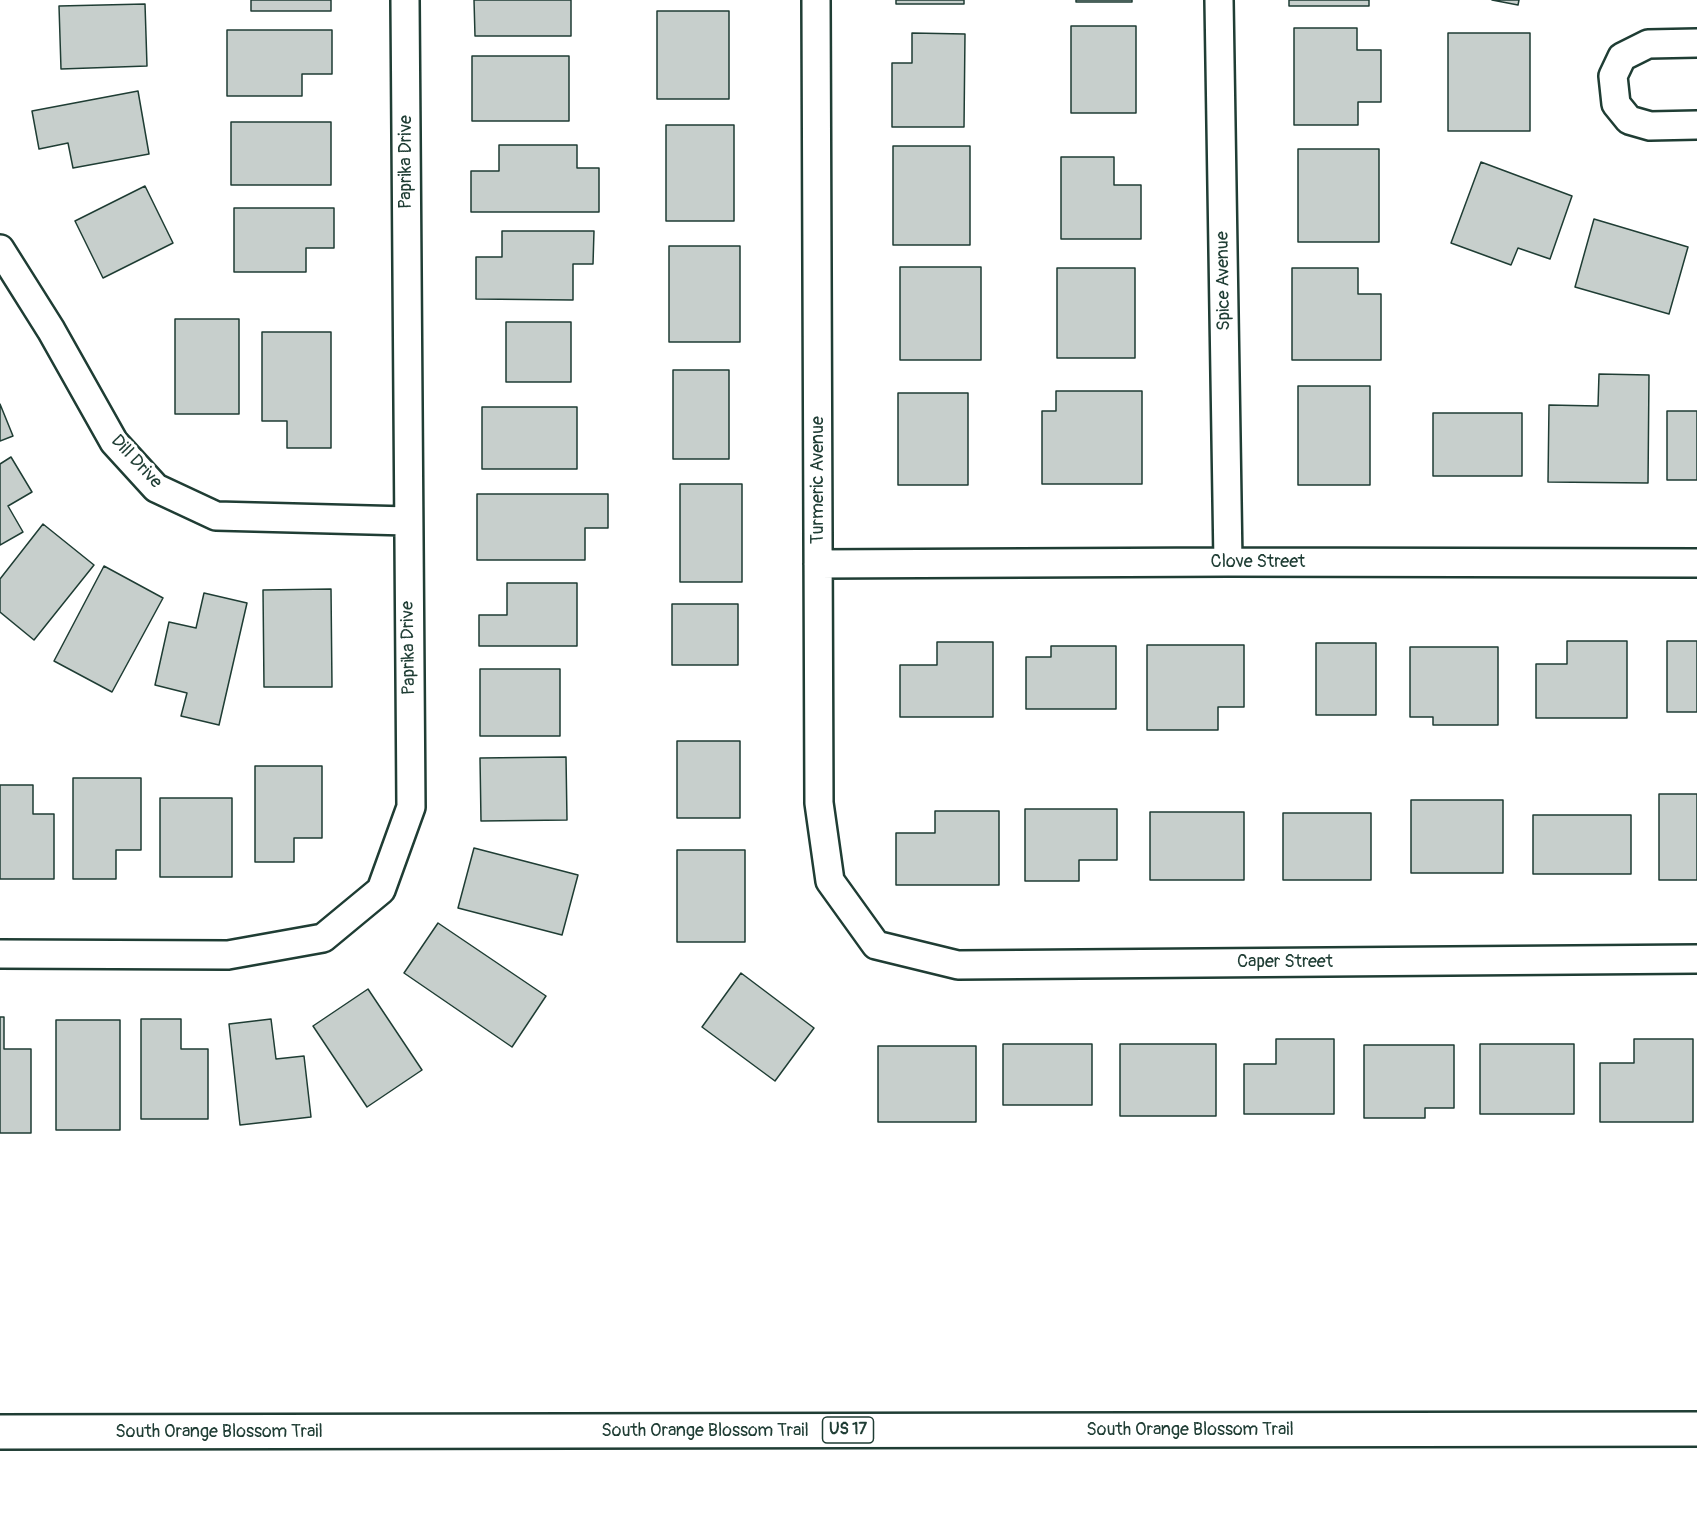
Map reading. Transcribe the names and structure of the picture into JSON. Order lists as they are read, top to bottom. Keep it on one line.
{"streets":{"main road":["US 17","South Orange Blossom Trail"],"street":["Paprika Drive","Spice Avenue","Dill Drive","Turmeric Avenue","Clove Street","Caper Street"]},"crossings":[["Paprika Drive","Dill Drive"],["Spice Avenue","Clove Street"],["Turmeric Avenue","Clove Street"],["Turmeric Avenue","Caper Street"]]}
